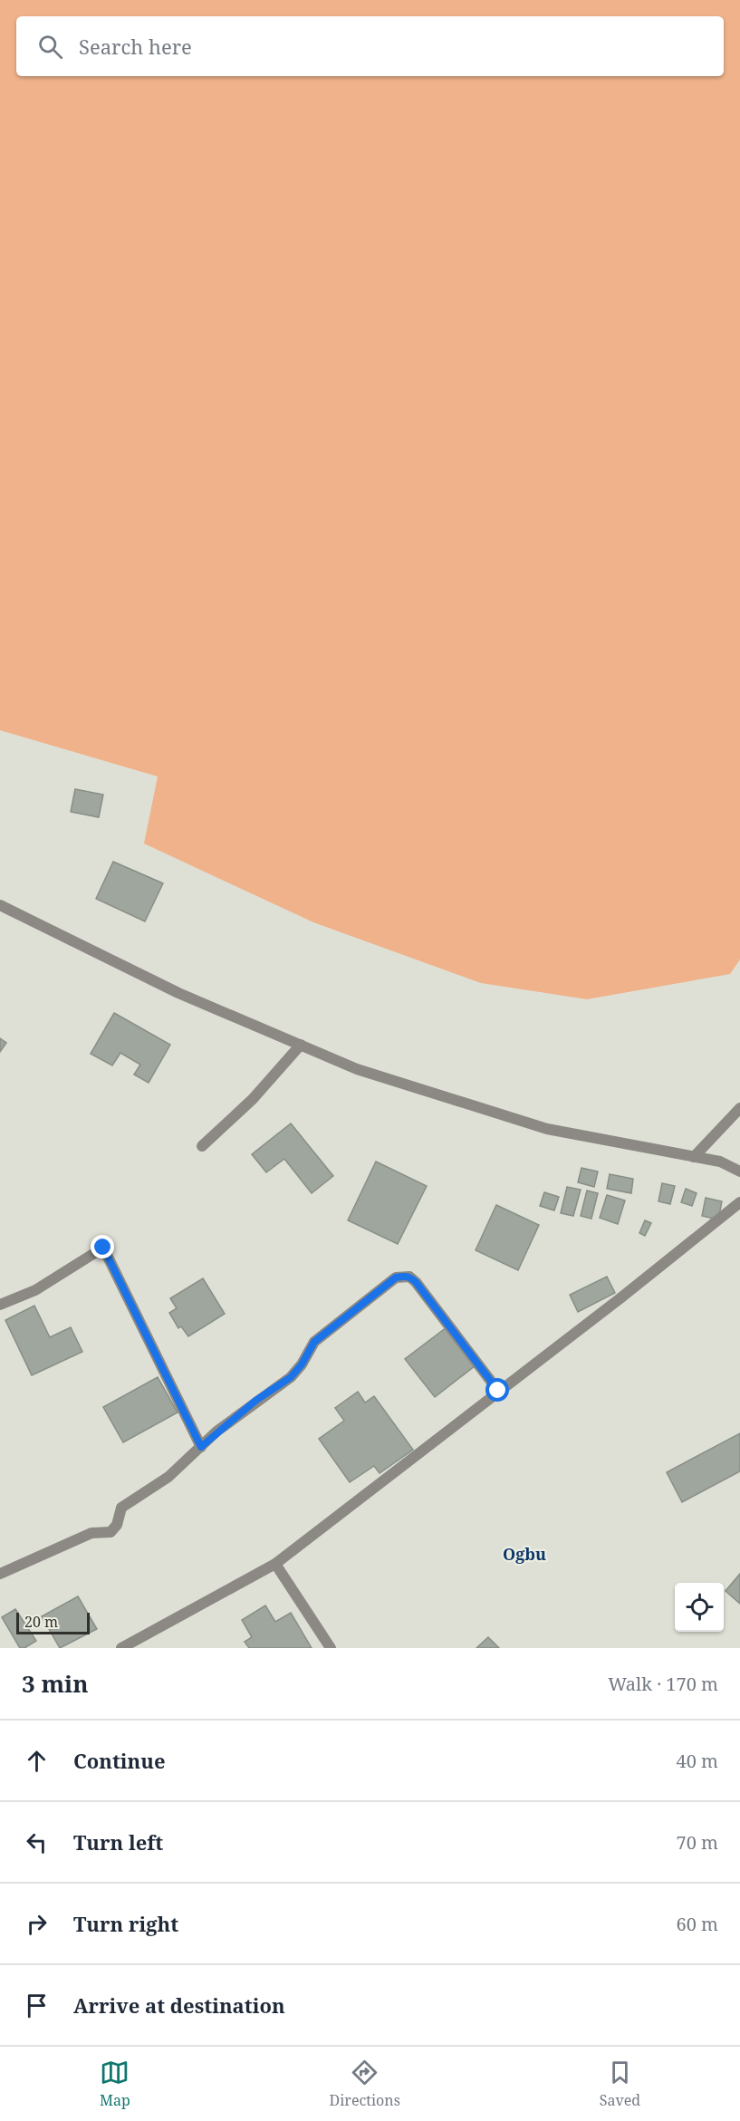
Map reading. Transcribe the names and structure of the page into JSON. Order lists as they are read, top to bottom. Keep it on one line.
{"districts":["Ogbu"],"scale_bar":"20 m","page":{"search":"Search here","scale":"20 m","heading":["3 min","Walk · 170 m"],"list":[["Continue","40 m"],["Turn left","70 m"],["Turn right","60 m"],"Arrive at destination"],"nav":["Map","Directions","Saved"]}}
